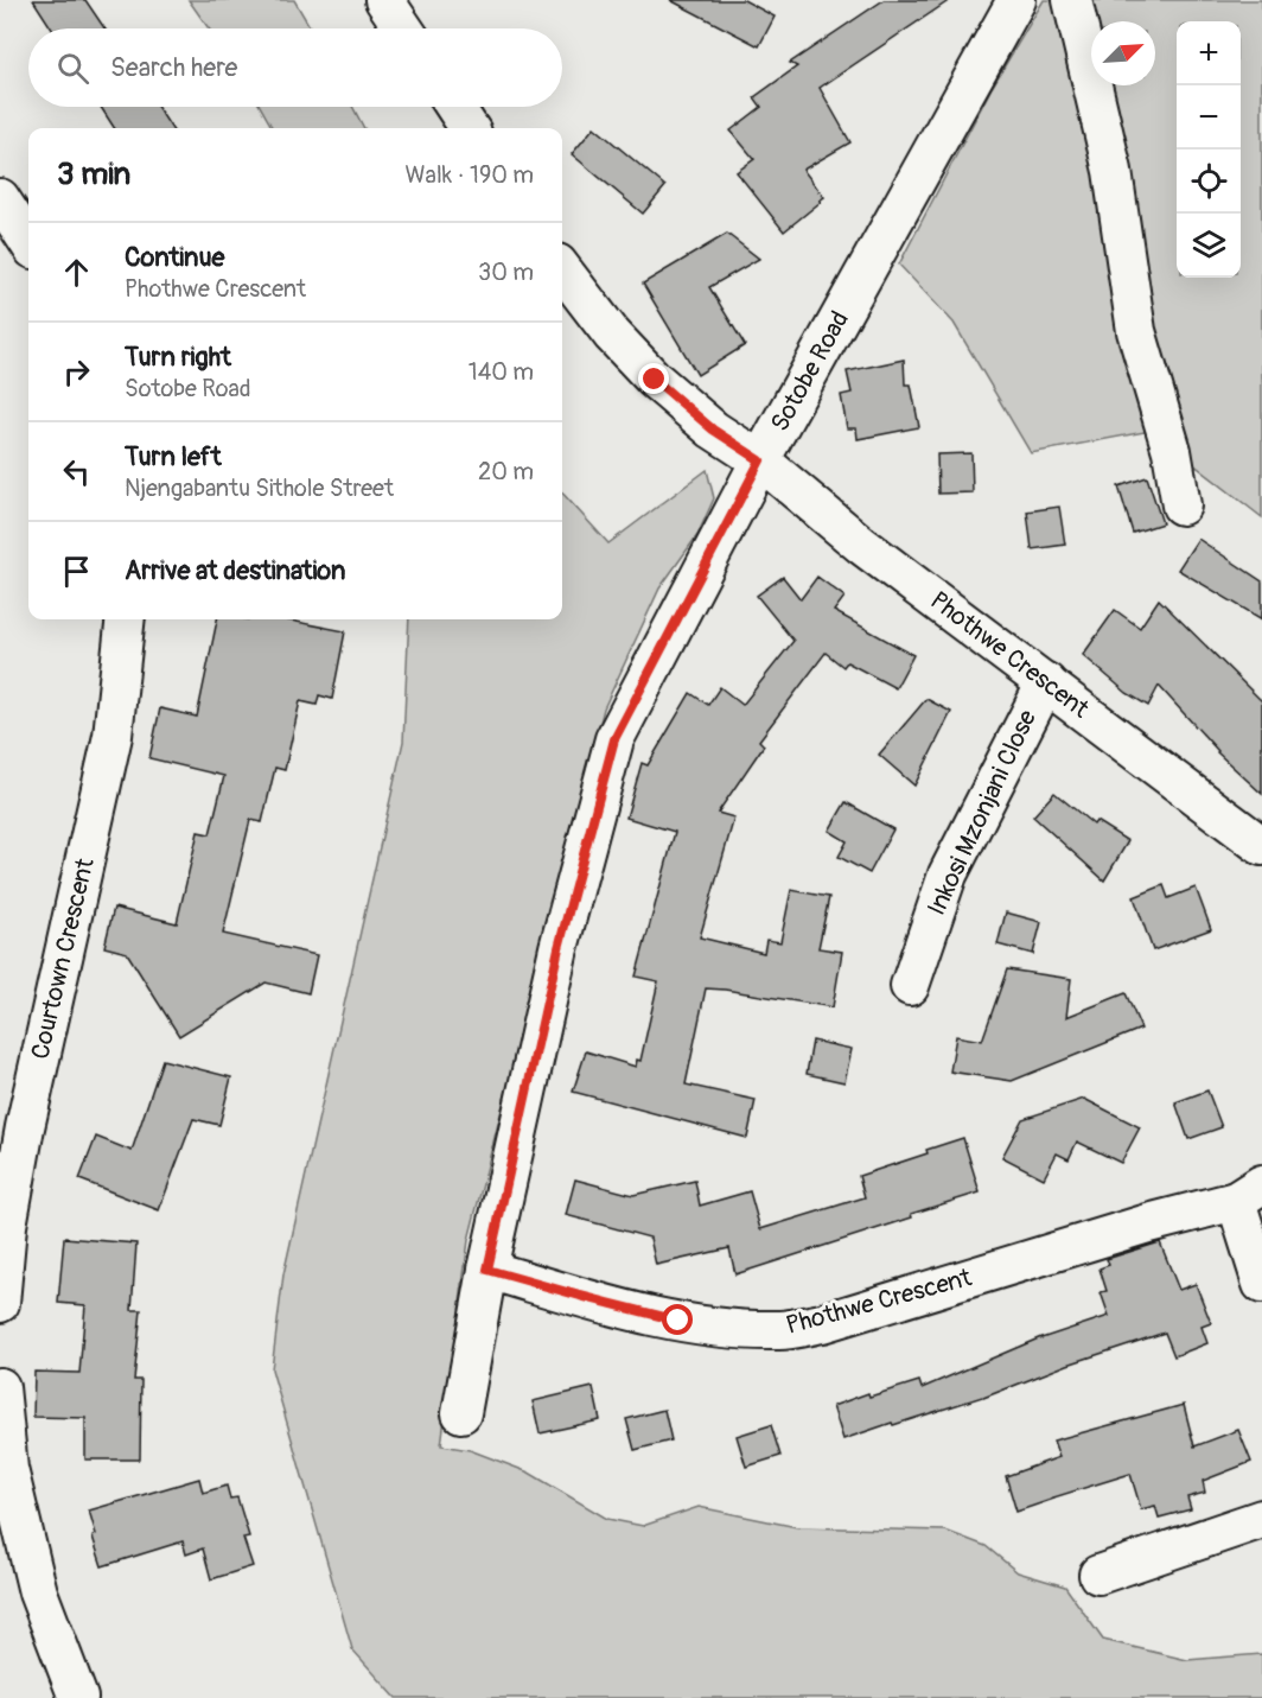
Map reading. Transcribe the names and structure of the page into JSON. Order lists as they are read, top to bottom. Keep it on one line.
{"streets":{"street":["Sotobe Road","Phothwe Crescent","Inkosi Mzonjani Close","Courtown Crescent"]},"crossings":[["Sotobe Road","Phothwe Crescent"],["Phothwe Crescent","Inkosi Mzonjani Close"]],"north":"top right","page":{"map_buttons":["+","−"],"search":"Search here","heading":["3 min","Walk · 190 m"],"list":[["Continue","Phothwe Crescent","30 m"],["Turn right","Sotobe Road","140 m"],["Turn left","Njengabantu Sithole Street","20 m"],"Arrive at destination"]}}
